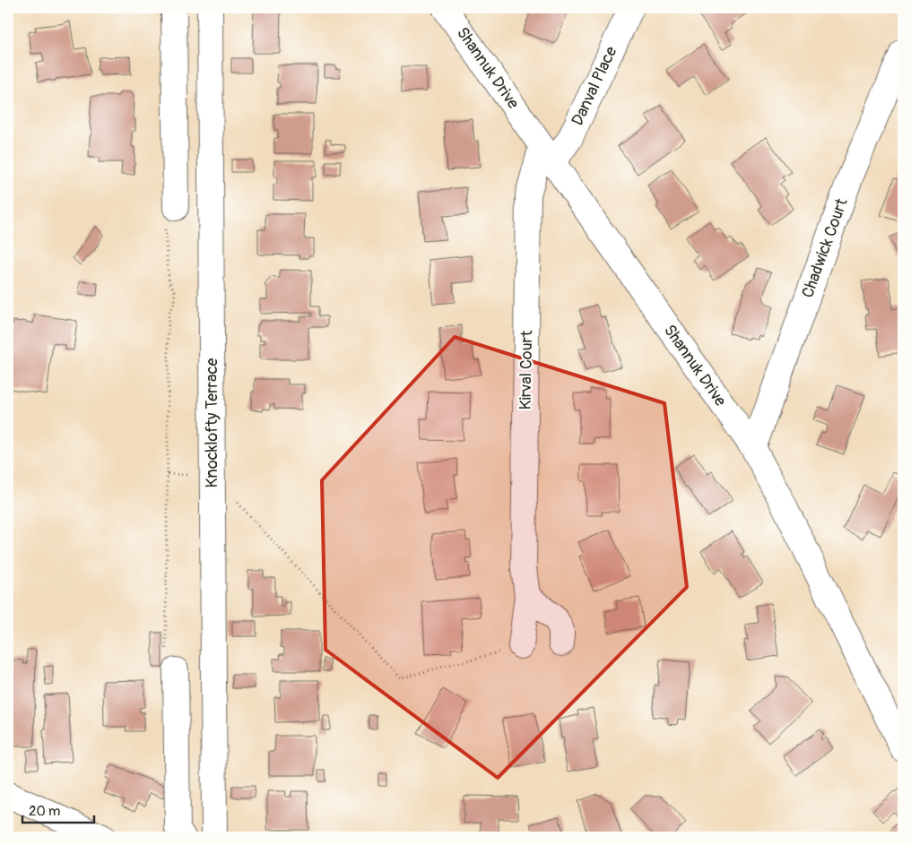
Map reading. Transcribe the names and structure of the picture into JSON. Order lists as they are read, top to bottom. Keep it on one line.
{"streets":{"street":["Shannuk Drive","Danval Place","Chadwick Court","Kirval Court","Knocklofty Terrace"]},"crossings":[["Shannuk Drive","Danval Place"],["Shannuk Drive","Chadwick Court"],["Shannuk Drive","Kirval Court"],["Danval Place","Kirval Court"]],"scale_bar":"20 m"}
